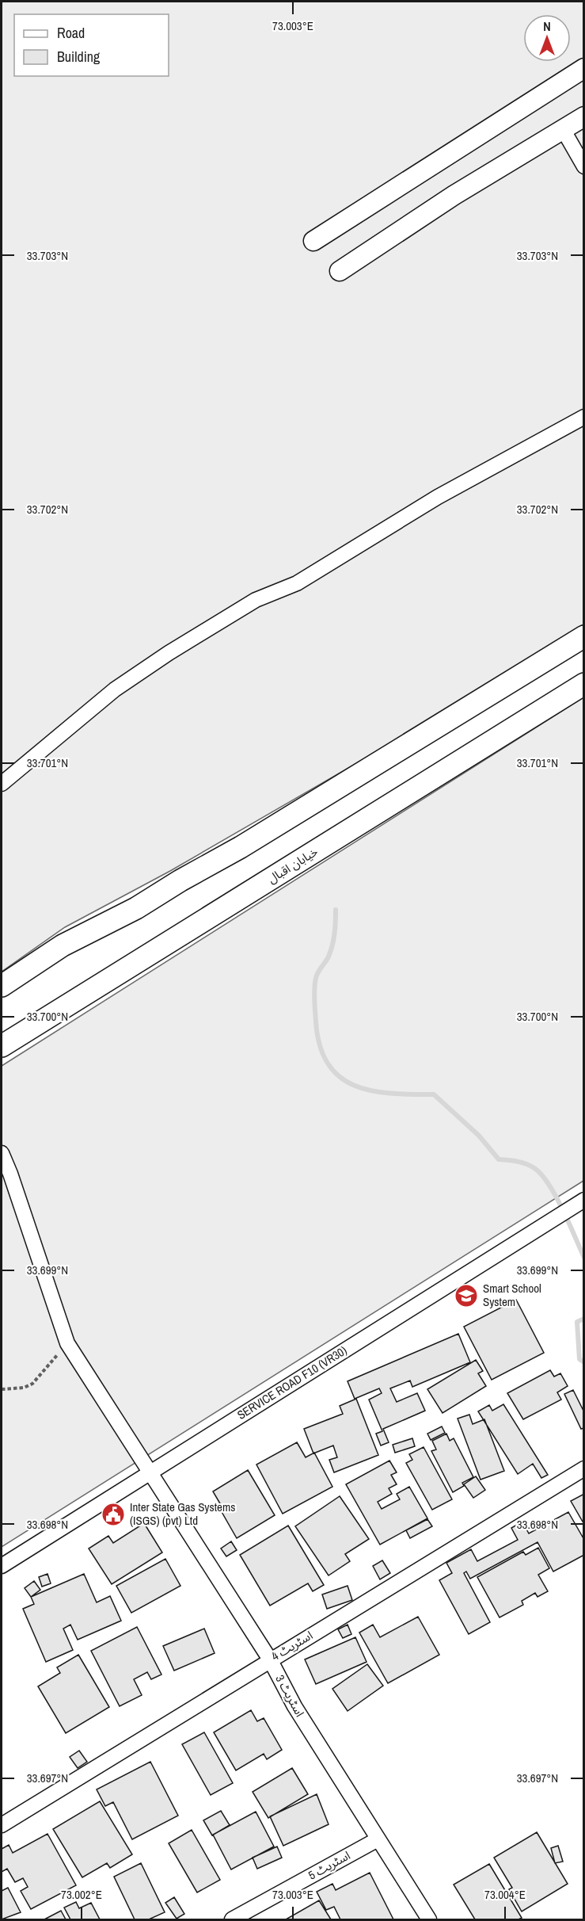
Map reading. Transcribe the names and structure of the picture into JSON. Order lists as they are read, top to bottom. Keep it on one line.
{"streets":{"main road":["خیابان اقبال"],"street":["SERVICE ROAD F10 (VR30)","اسٹریٹ 4","اسٹریٹ 3","اسٹریٹ 5"]},"crossings":[["SERVICE ROAD F10 (VR30)","اسٹریٹ 3"],["اسٹریٹ 4","اسٹریٹ 3"],["اسٹریٹ 3","اسٹریٹ 5"]],"places":{"school or university":["Smart School System"],"public building":["Inter State Gas Systems (ISGS) (pvt) Ltd"]},"legend":["Road","Building"],"north":"top","coordinates":["73.003°E","33.703°N","33.702°N","33.701°N","33.700°N","33.699°N","33.698°N","33.697°N","73.002°E","73.004°E"]}
